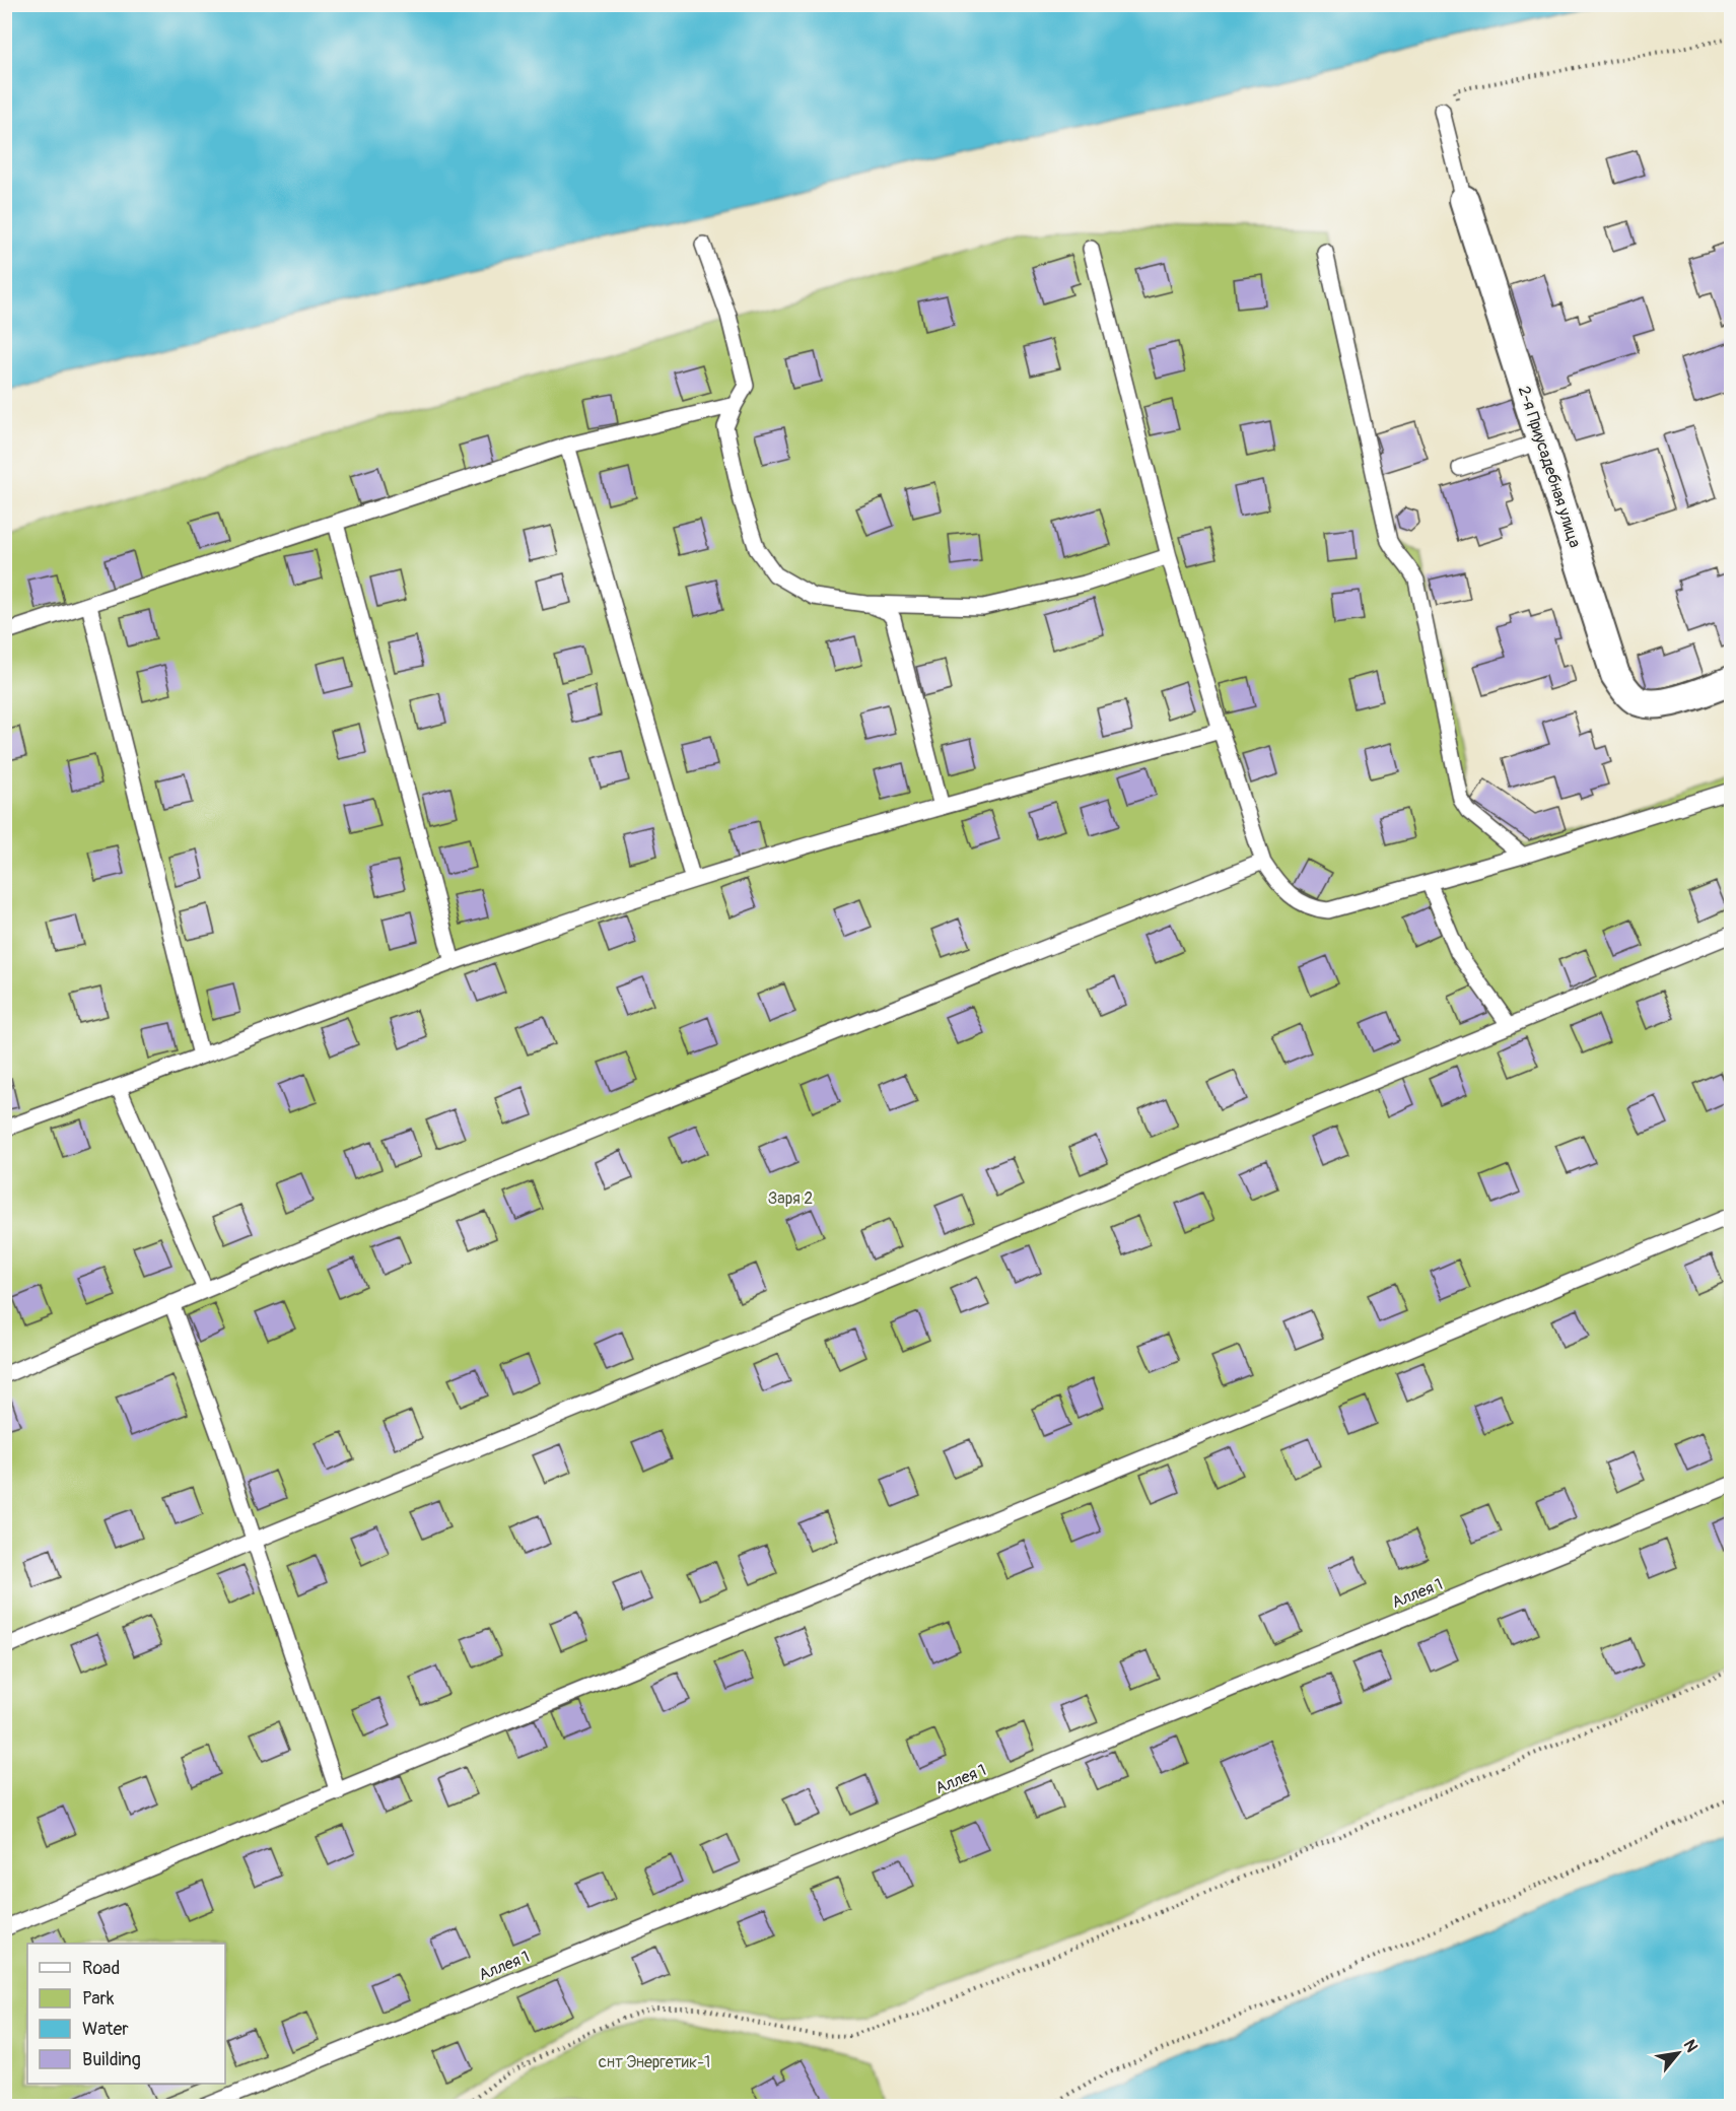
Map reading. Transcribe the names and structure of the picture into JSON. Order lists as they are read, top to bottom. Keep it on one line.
{"streets":{"street":["2-я Приусадебная улица"],"lane":["Аллея 1"]},"parks":["Заря 2","снт Энергетик-1"],"legend":["Road","Park","Water","Building"],"north":"top right"}
